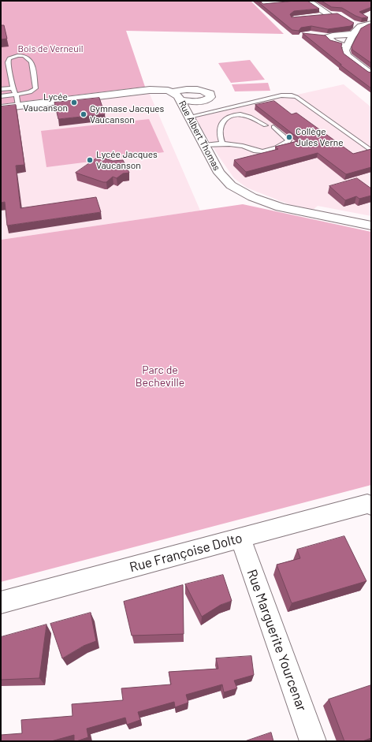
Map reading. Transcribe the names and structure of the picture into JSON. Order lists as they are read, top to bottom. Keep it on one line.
{"streets":{"street":["Rue Albert Thomas","Rue Françoise Dolto","Rue Marguerite Yourcenar"]},"crossings":[["Rue Françoise Dolto","Rue Marguerite Yourcenar"]],"parks":["Bois de Verneuil","Parc de Becheville"],"places":["Lycée Vaucanson","Gymnase Jacques Vaucanson","Collège Jules Verne","Lycée Jacques Vaucanson"]}
